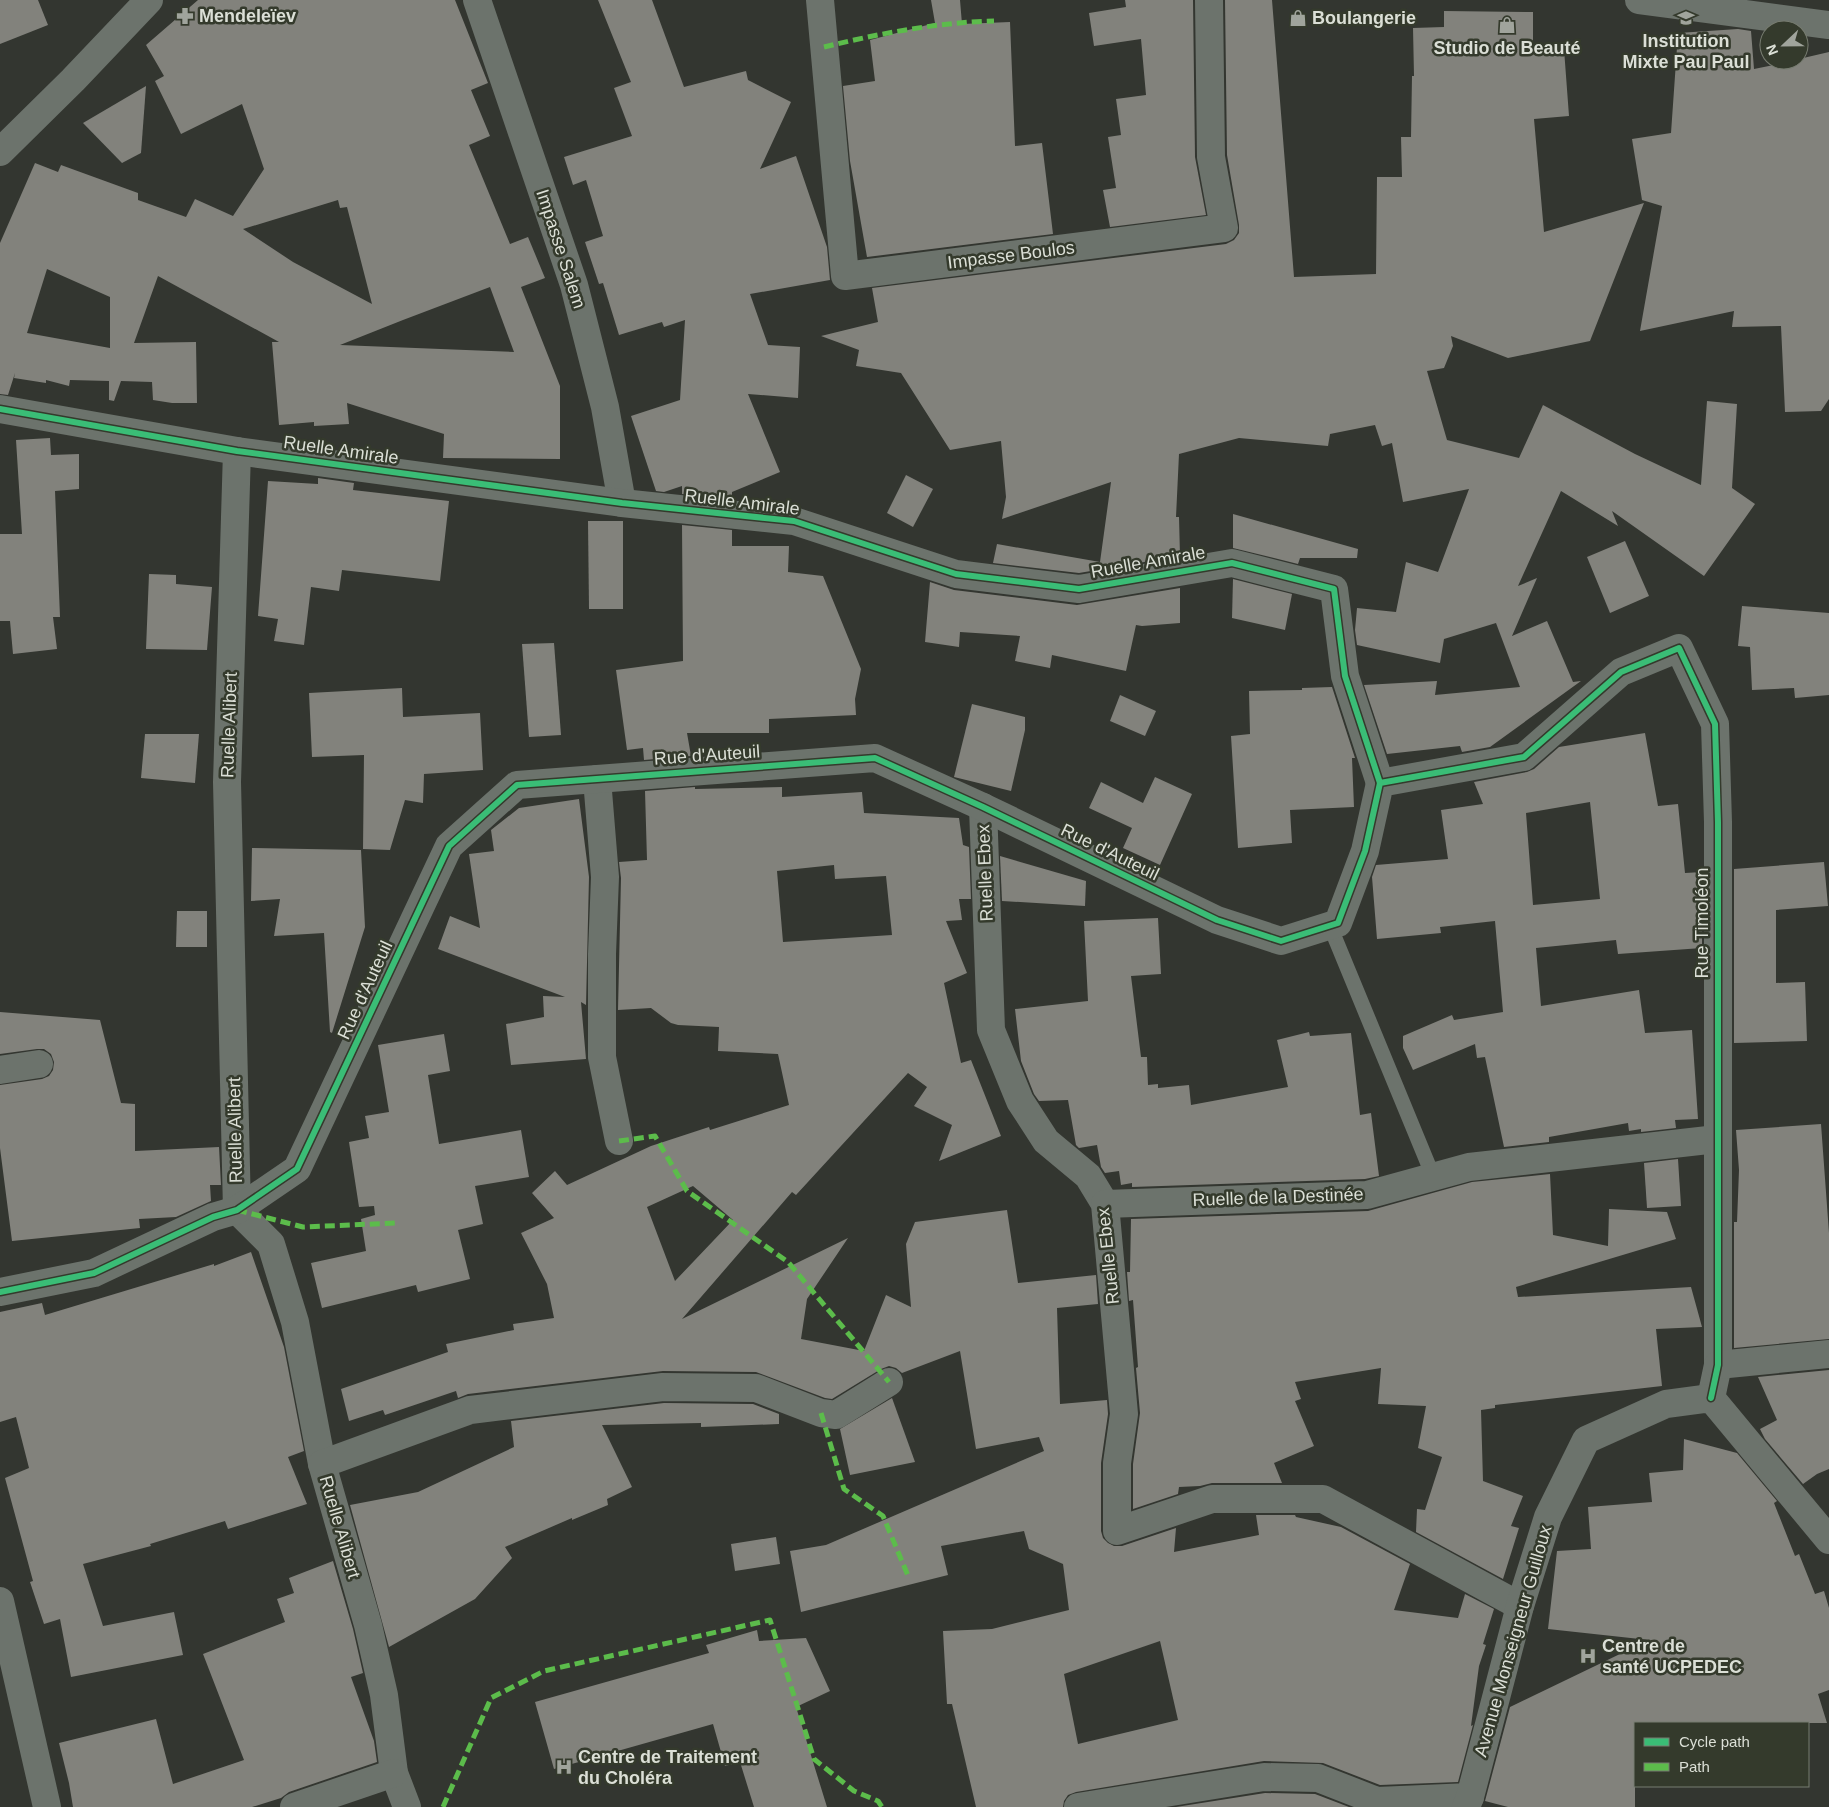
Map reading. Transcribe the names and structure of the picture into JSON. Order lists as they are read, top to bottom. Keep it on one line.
{"streets":{"street":["Impasse Salem","Impasse Boulos","Ruelle Amirale","Ruelle Alibert","Rue d'Auteuil","Ruelle Ebex","Rue Timoléon","Ruelle de la Destinée","Avenue Monseigneur Guilloux"]},"crossings":[["Impasse Salem","Ruelle Amirale"],["Ruelle Amirale","Ruelle Alibert"],["Ruelle Amirale","Rue Timoléon"],["Ruelle Alibert","Rue d'Auteuil"],["Rue d'Auteuil","Ruelle Ebex"],["Ruelle Ebex","Ruelle de la Destinée"],["Ruelle Ebex","Avenue Monseigneur Guilloux"],["Rue Timoléon","Ruelle de la Destinée"],["Rue Timoléon","Avenue Monseigneur Guilloux"]],"places":{"pharmacy":["Mendeleïev"],"shop":["Boulangerie","Studio de Beauté"],"school or university":["Institution Mixte Pau Paul"],"hospital":["Centre de santé UCPEDEC","Centre de Traitement du Choléra"]},"legend":["Cycle path","Path"],"north":"left"}
